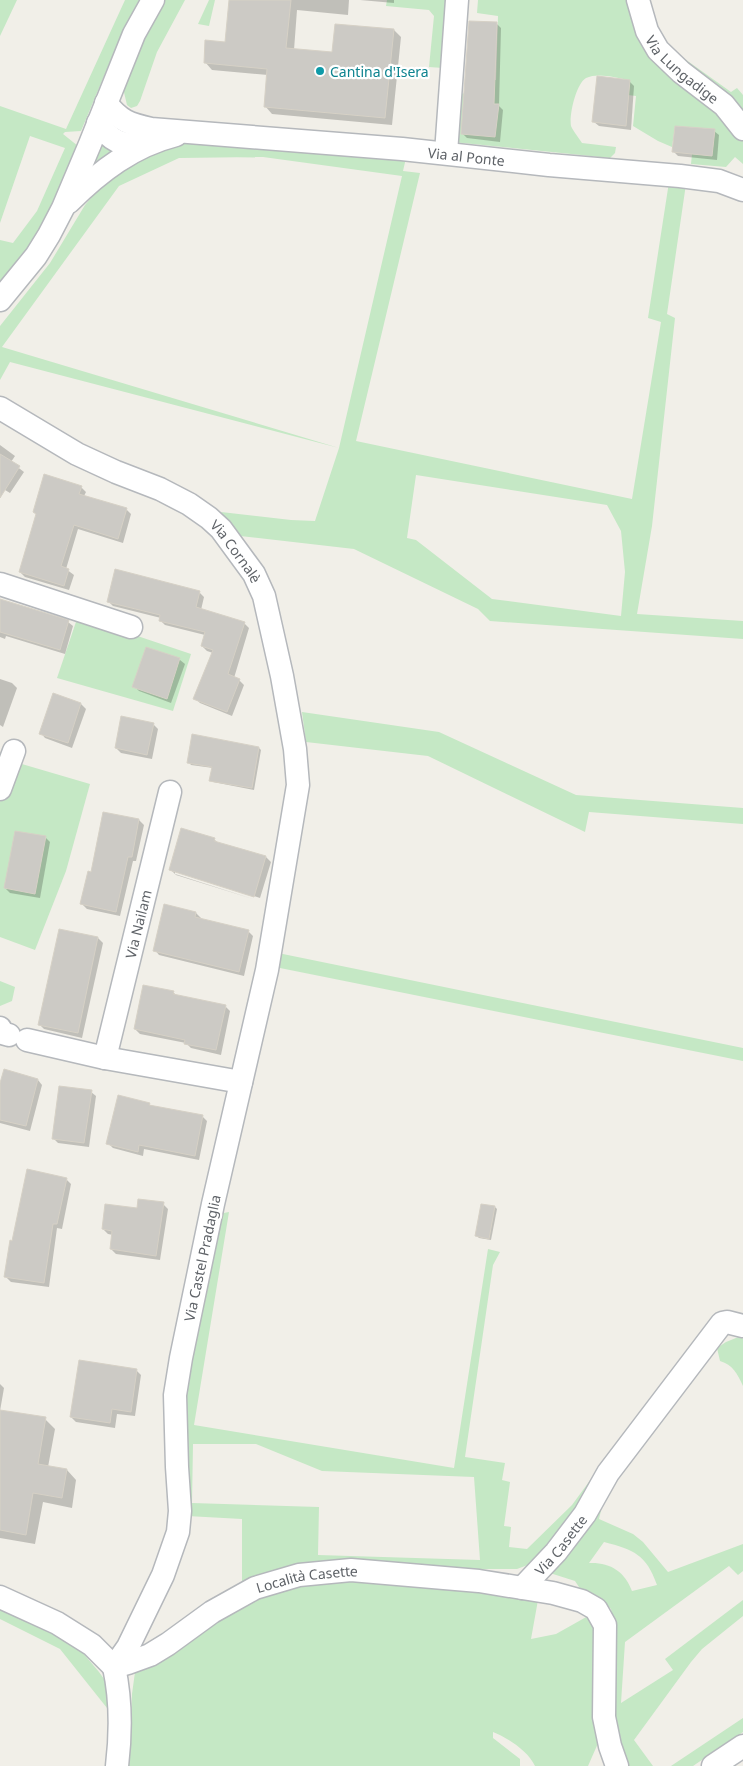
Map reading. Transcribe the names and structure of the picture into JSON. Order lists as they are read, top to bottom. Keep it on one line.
{"streets":{"street":["Via Lungadige","Via al Ponte","Via Cornalè","Via Nailam","Via Castel Pradaglia","Via Casette","Località Casette"]},"crossings":[["Via Cornalè","Via Castel Pradaglia"],["Via Castel Pradaglia","Località Casette"],["Via Casette","Località Casette"]],"places":["Cantina d'Isera"]}
